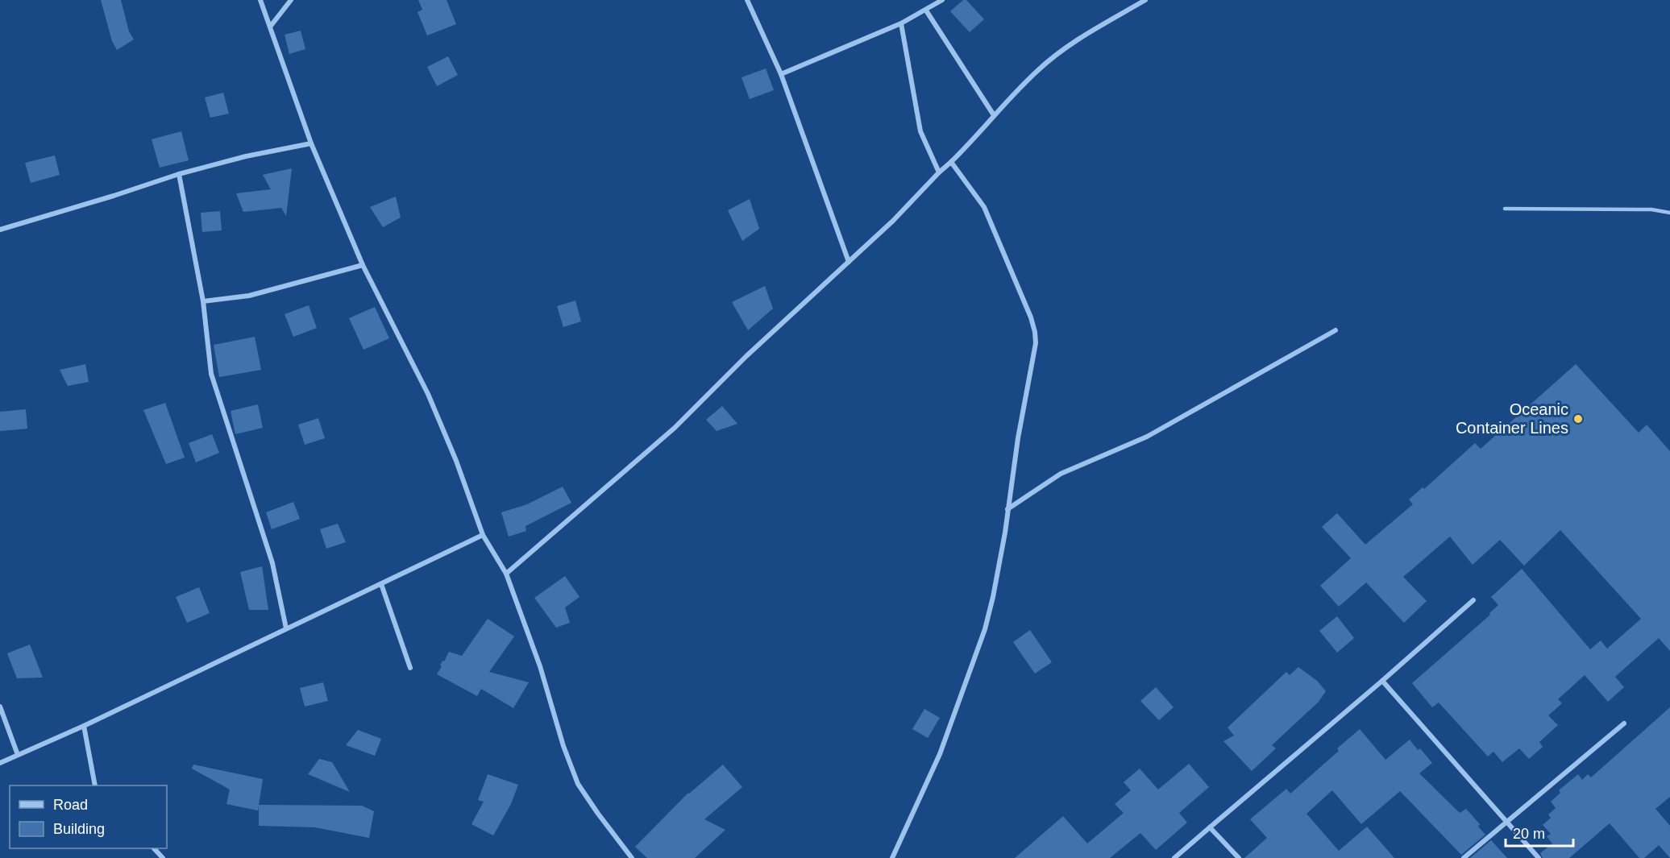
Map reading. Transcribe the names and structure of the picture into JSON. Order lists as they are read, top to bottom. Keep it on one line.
{"places":["Oceanic Container Lines"],"legend":["Road","Building"],"scale_bar":"20 m"}
